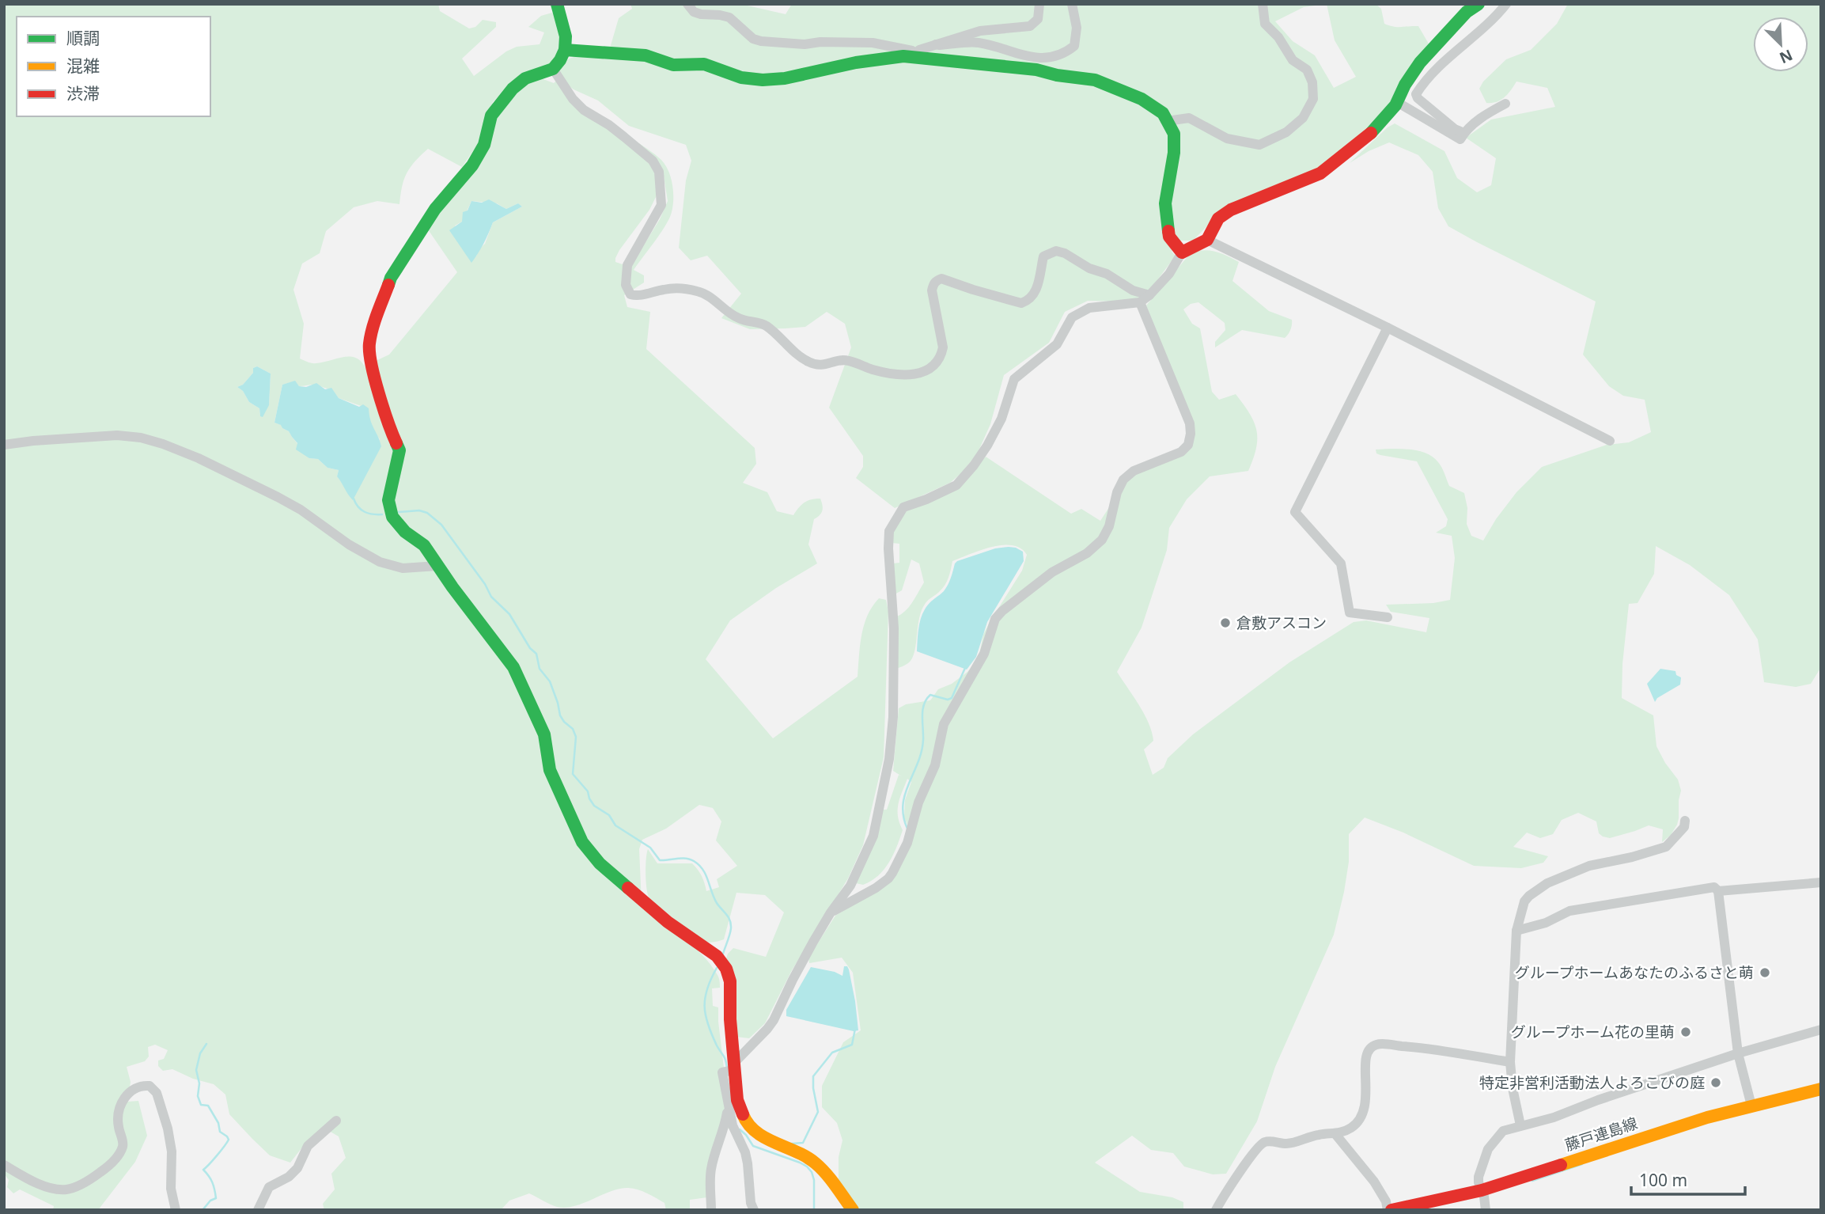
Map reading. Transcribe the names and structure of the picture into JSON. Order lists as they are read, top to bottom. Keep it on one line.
{"streets":{"street":["藤戸連島線"]},"places":["倉敷アスコン","グループホームあなたのふるさと萌","グループホーム花の里萌","特定非営利活動法人よろこびの庭"],"legend":["順調","混雑","渋滞"],"scale_bar":"100 m","north":"bottom right"}
